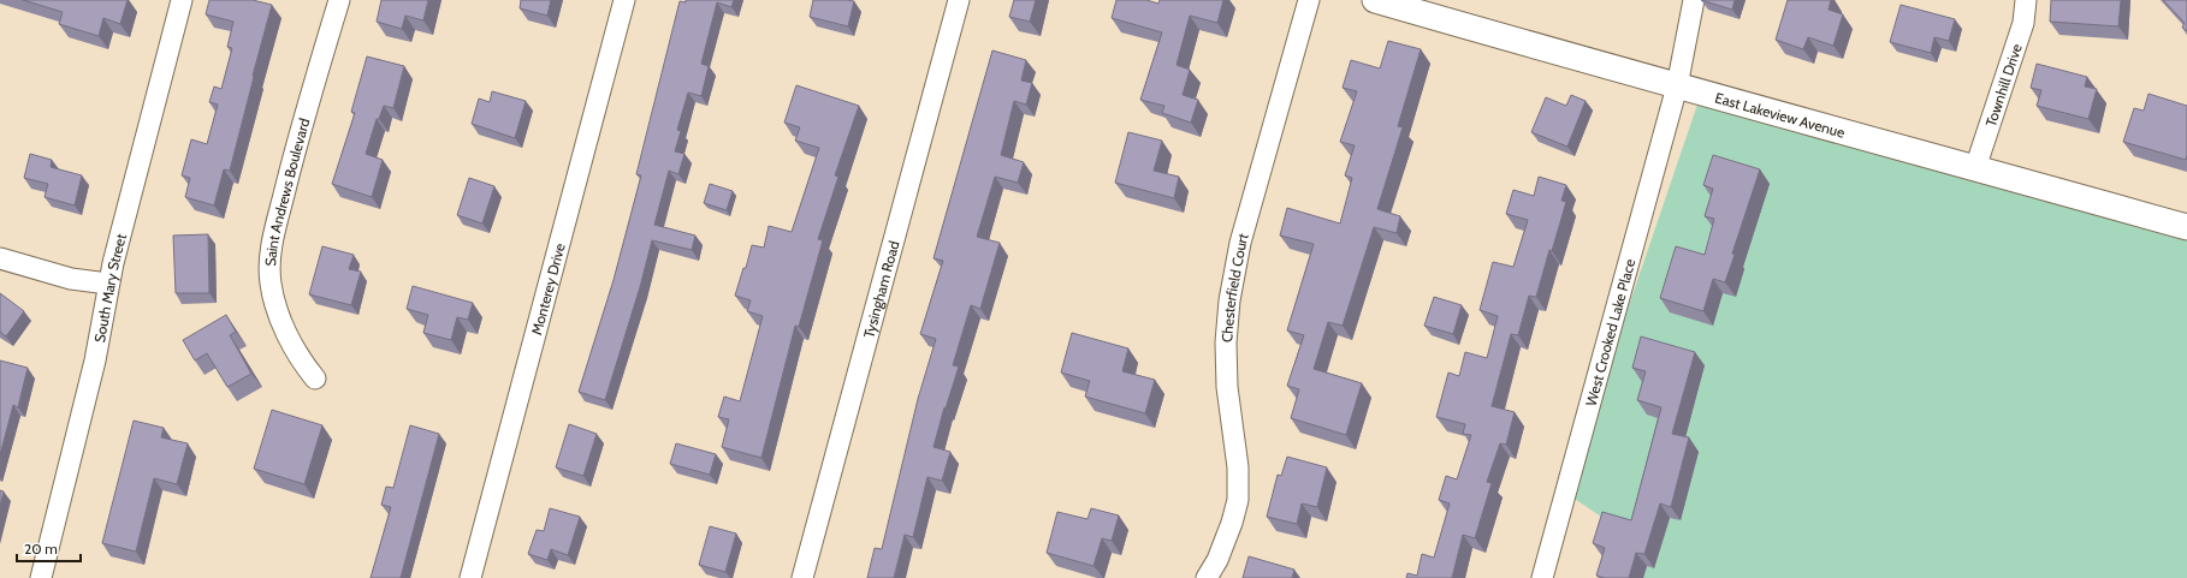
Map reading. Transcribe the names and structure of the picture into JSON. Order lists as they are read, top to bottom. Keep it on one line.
{"streets":{"street":["Townhill Drive","East Lakeview Avenue","Saint Andrews Boulevard","South Mary Street","Monterey Drive","Chesterfield Court","Tysingham Road","West Crooked Lake Place"]},"crossings":[["Townhill Drive","East Lakeview Avenue"],["East Lakeview Avenue","West Crooked Lake Place"]],"scale_bar":"20 m"}
